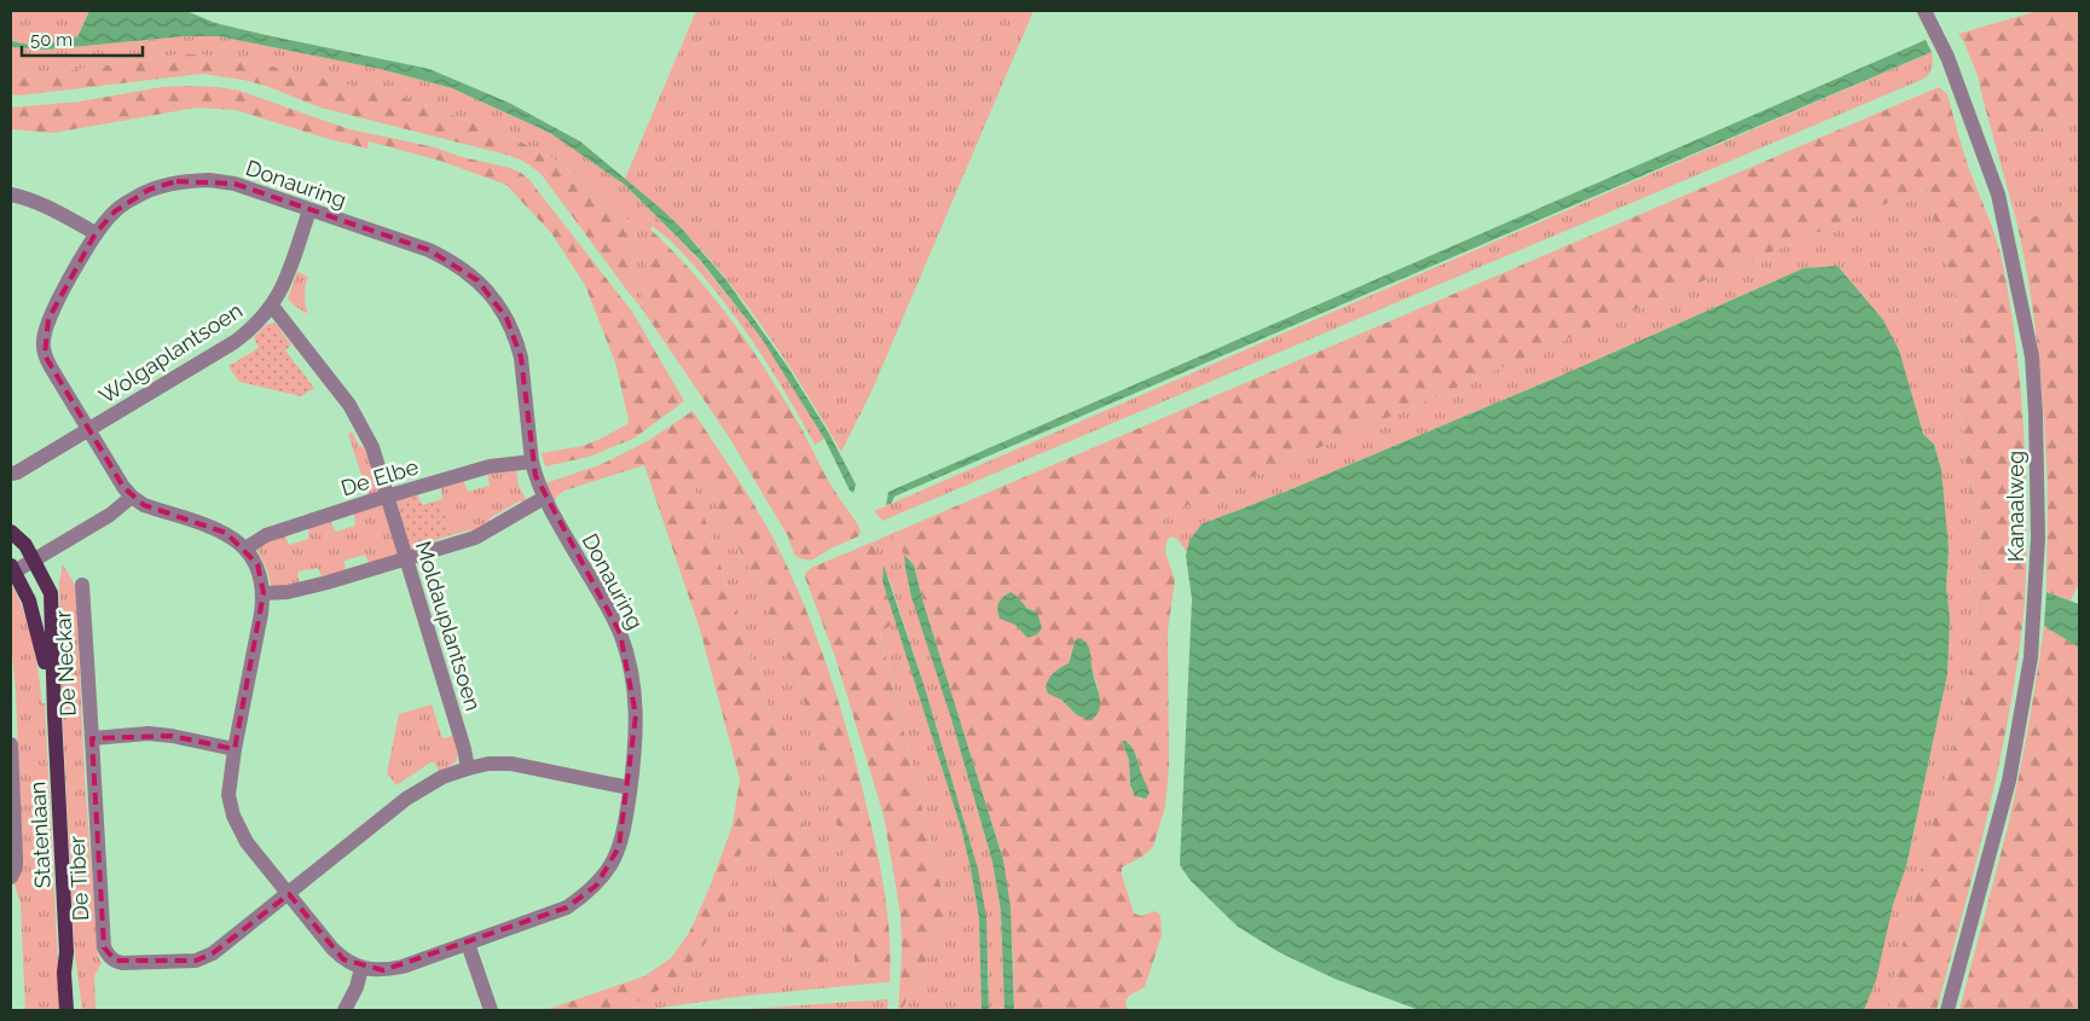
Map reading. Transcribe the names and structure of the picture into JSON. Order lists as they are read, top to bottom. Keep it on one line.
{"streets":{"main road":["Statenlaan"],"street":["Donauring","Wolgaplantsoen","De Elbe","Kanaalweg","Moldauplantsoen","De Neckar","De Tiber"]},"crossings":[["Donauring","Wolgaplantsoen"],["Donauring","De Elbe"],["Donauring","De Tiber"],["Wolgaplantsoen","De Elbe"],["Wolgaplantsoen","Moldauplantsoen"],["De Elbe","Moldauplantsoen"],["De Neckar","De Tiber"]],"scale_bar":"50 m"}
